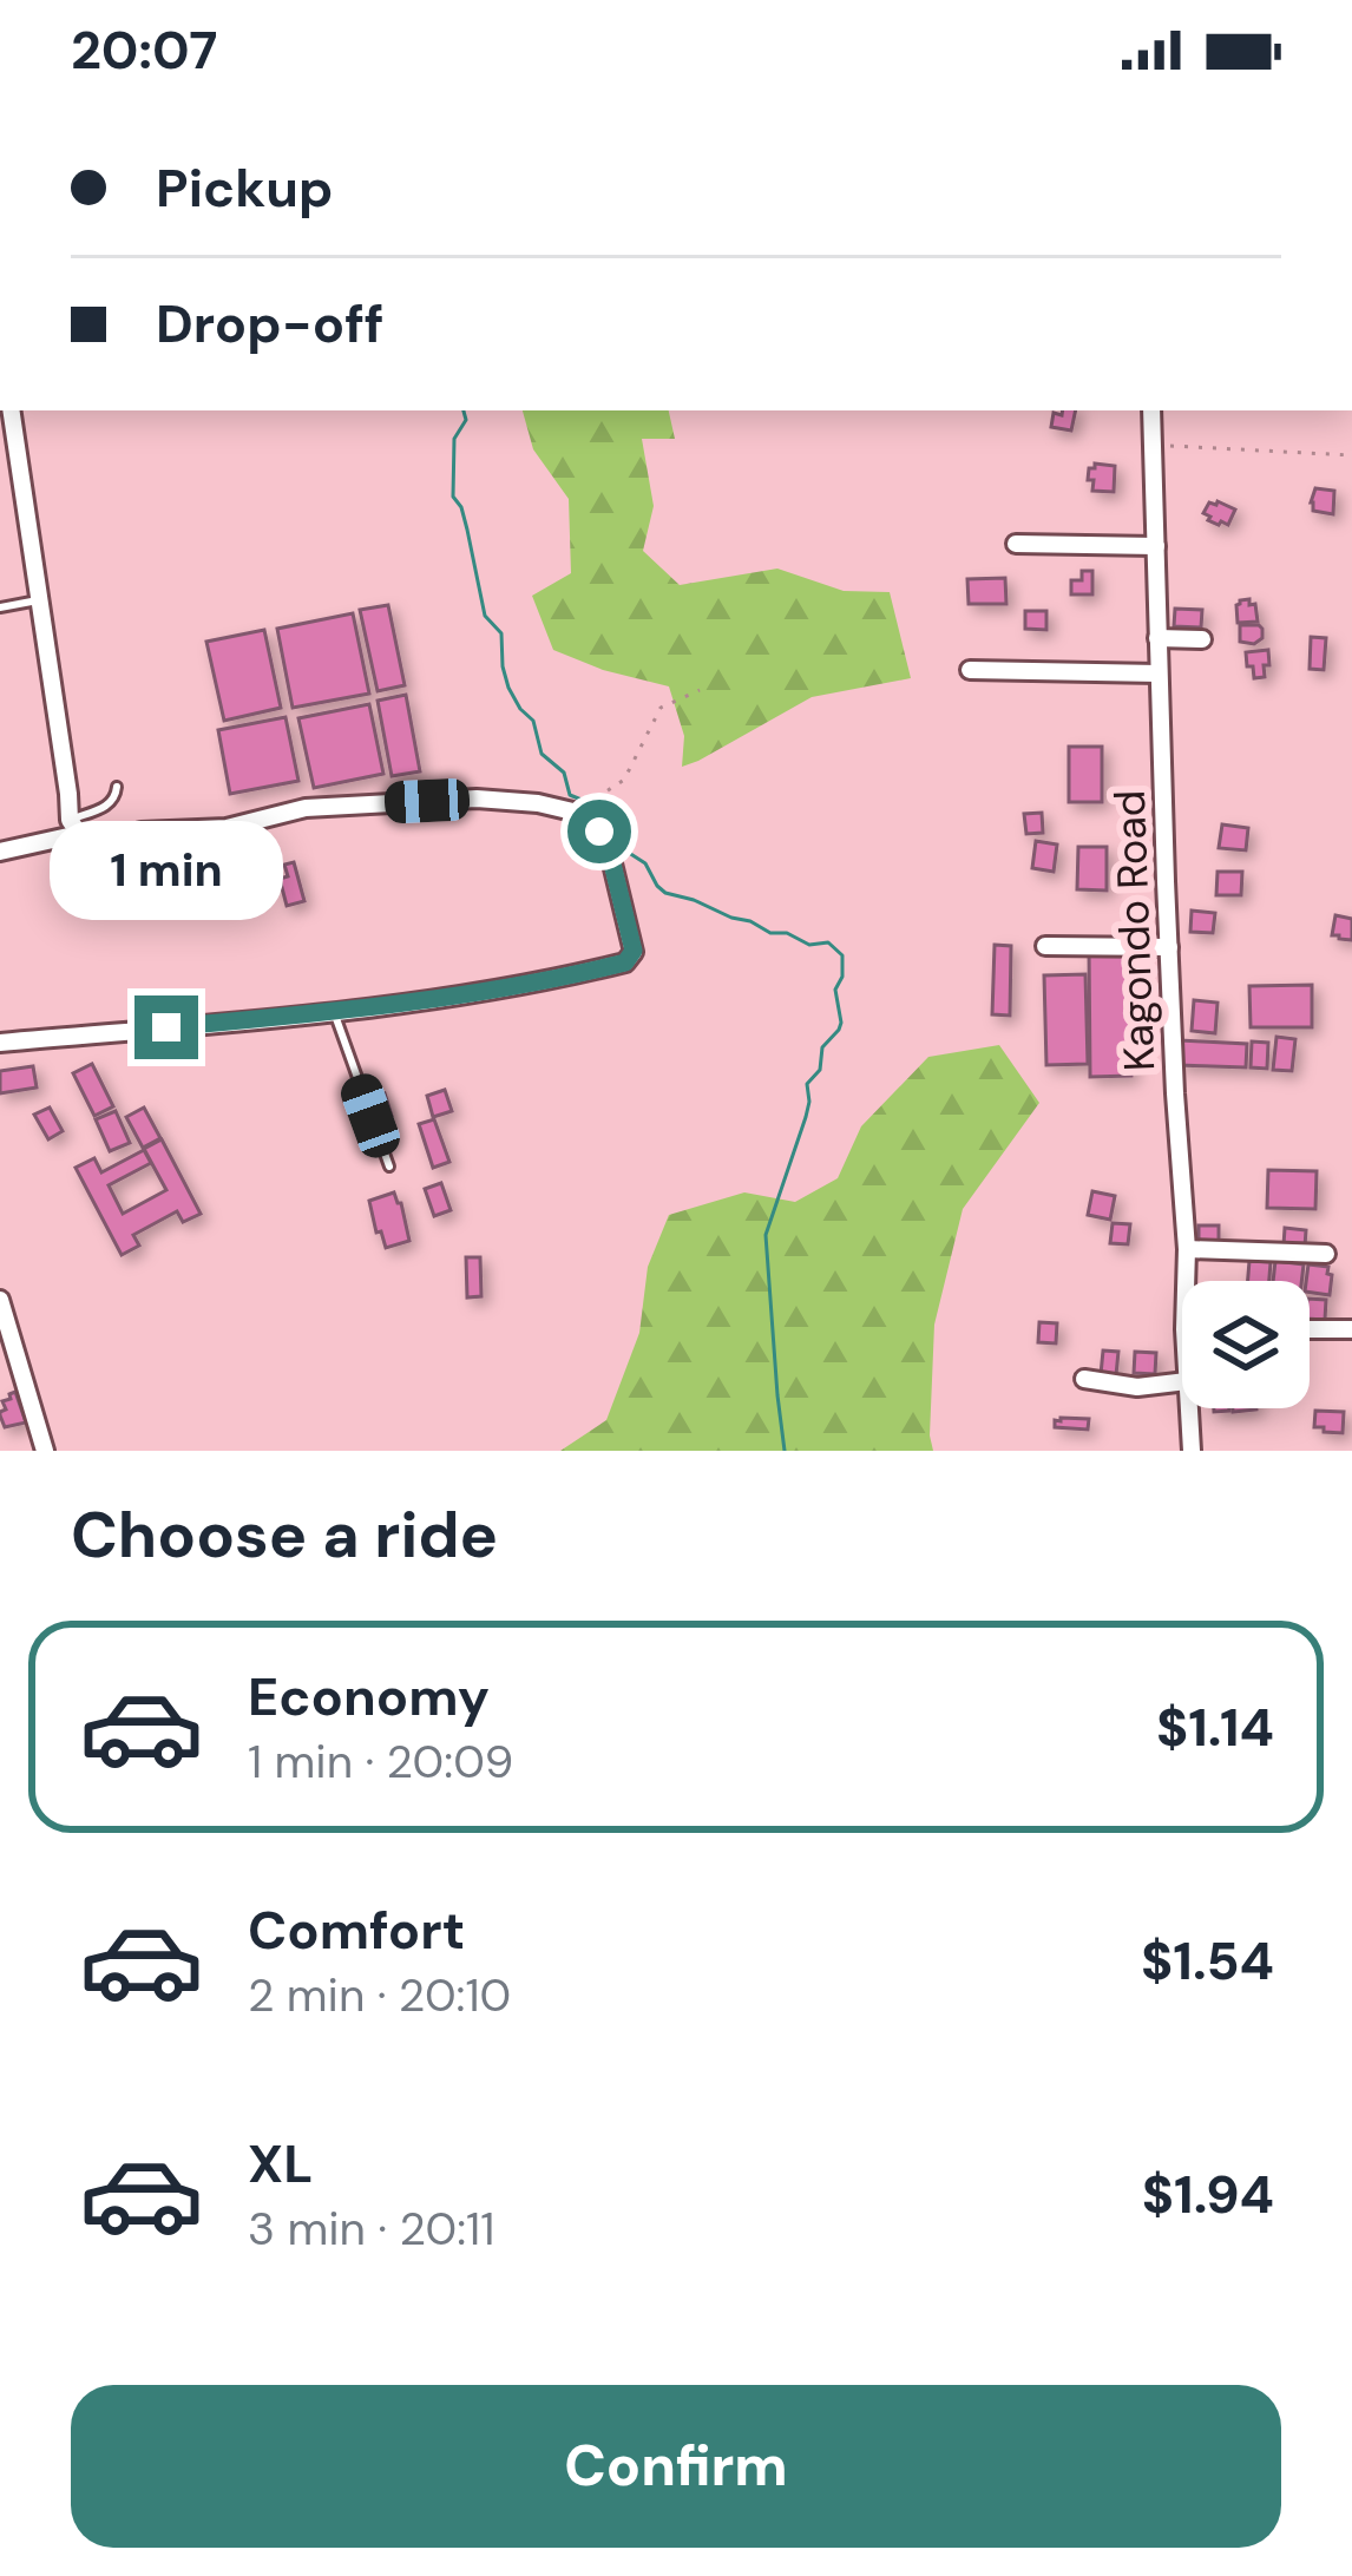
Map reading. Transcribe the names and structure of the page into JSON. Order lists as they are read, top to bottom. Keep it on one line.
{"streets":{"street":["Kagondo Road"]},"page":{"status":"20:07","banner":["Pickup","Drop-off"],"bubble":"1 min","heading":"Choose a ride","list":[{"name":"Economy","note":"1 min · 20:09","value":"$1.14"},{"name":"Comfort","note":"2 min · 20:10","value":"$1.54"},{"name":"XL","note":"3 min · 20:11","value":"$1.94"}],"buttons":"Confirm"}}
